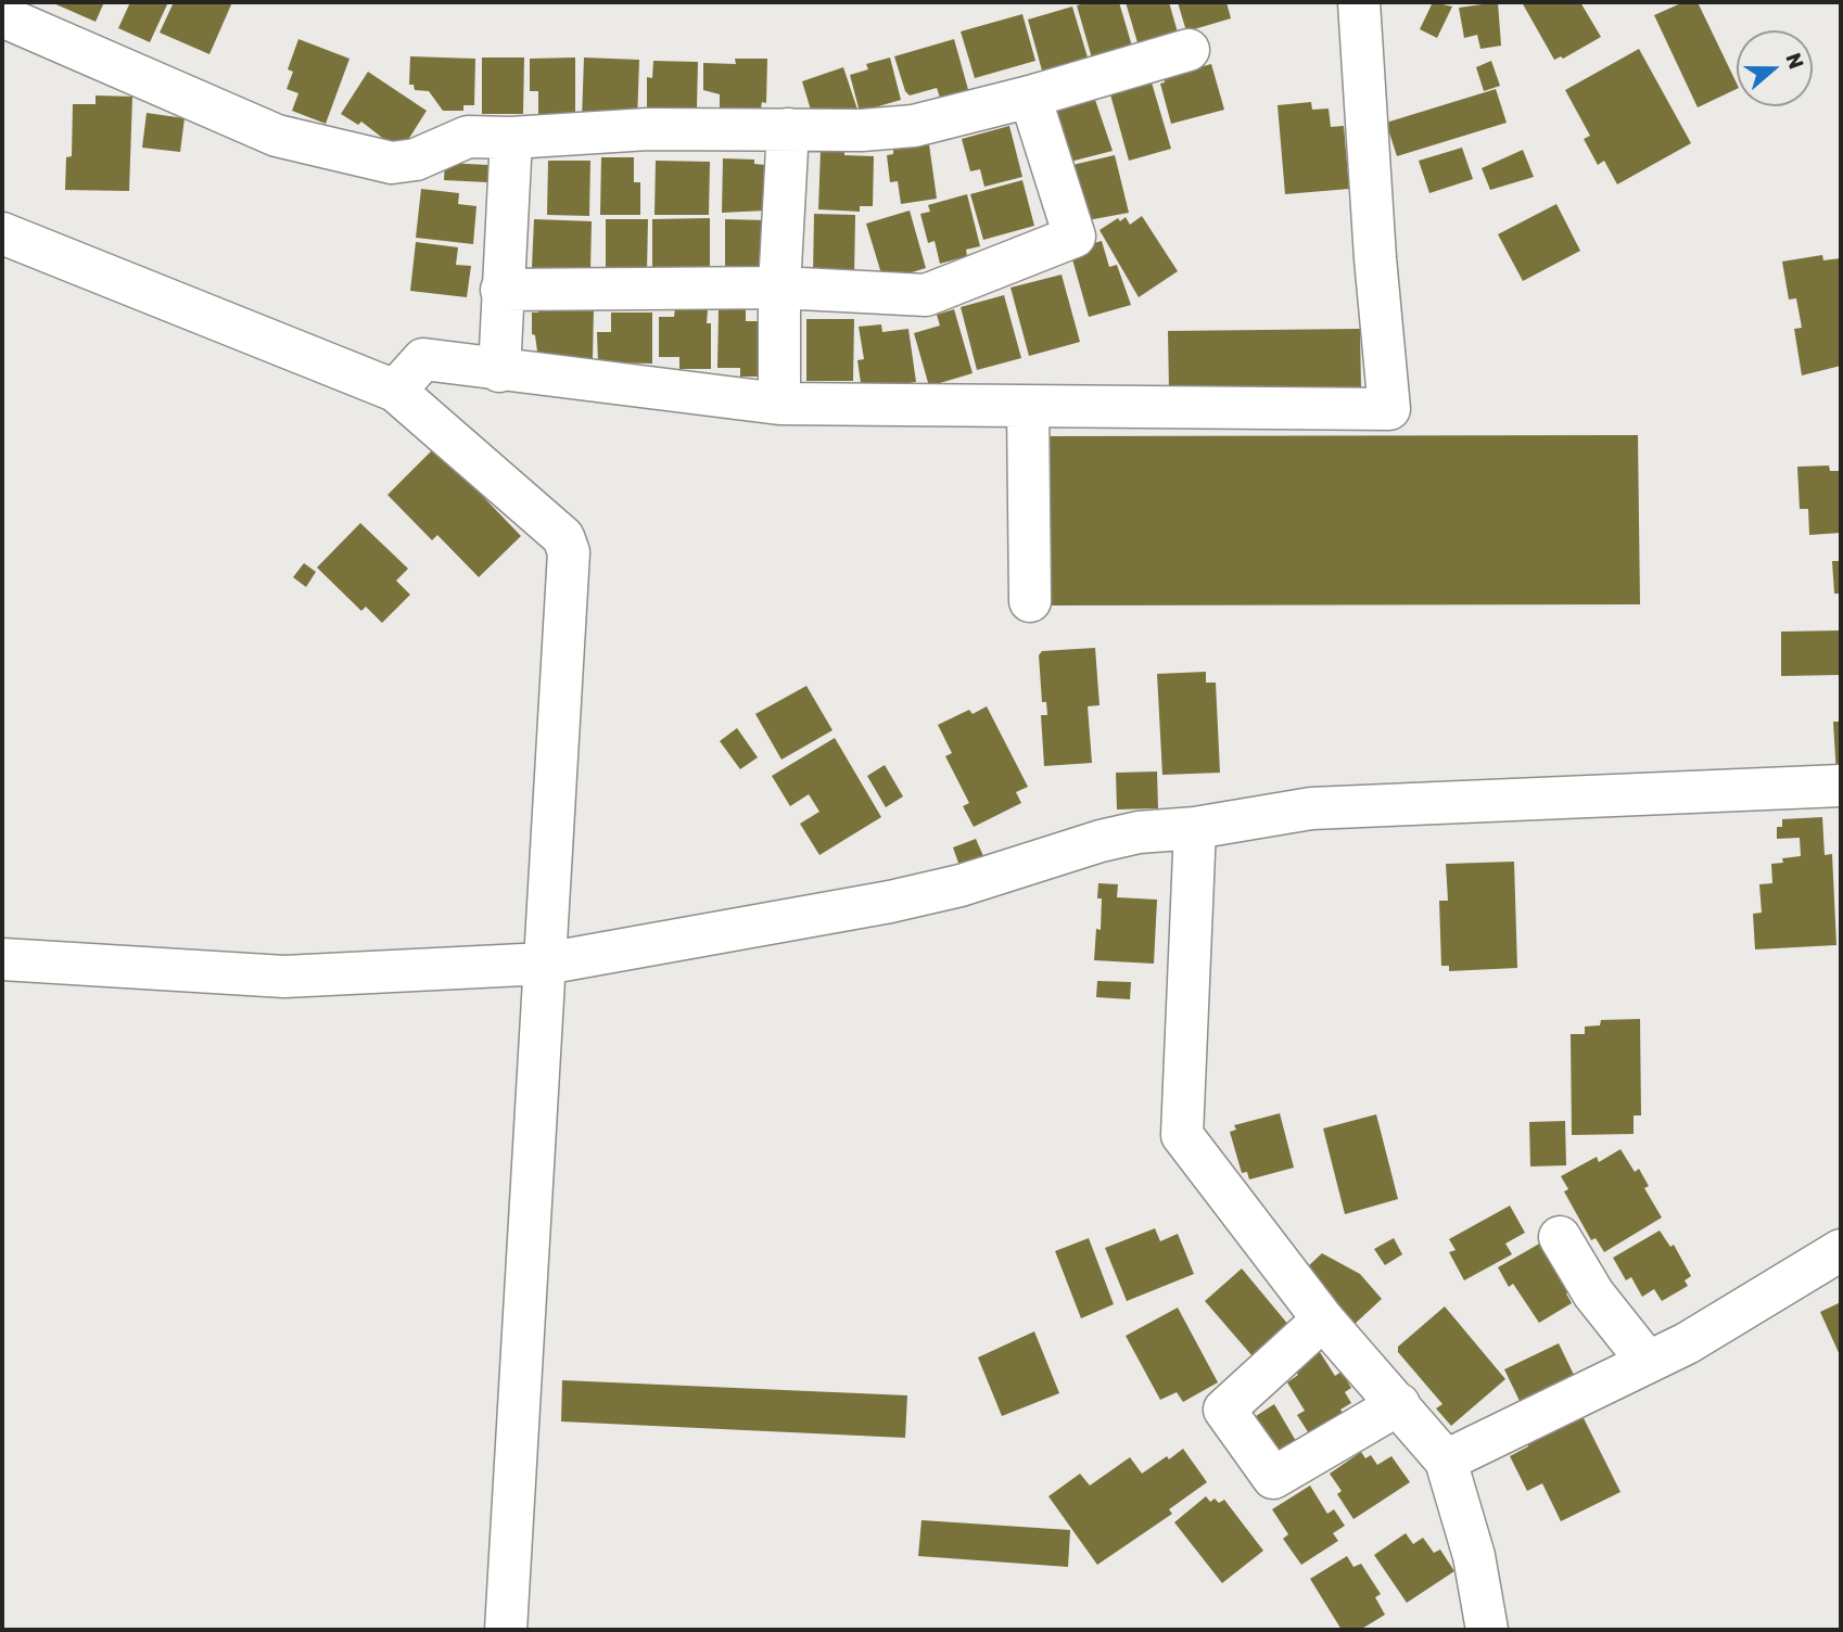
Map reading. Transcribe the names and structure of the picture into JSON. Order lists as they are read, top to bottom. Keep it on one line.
{"north":"right"}
